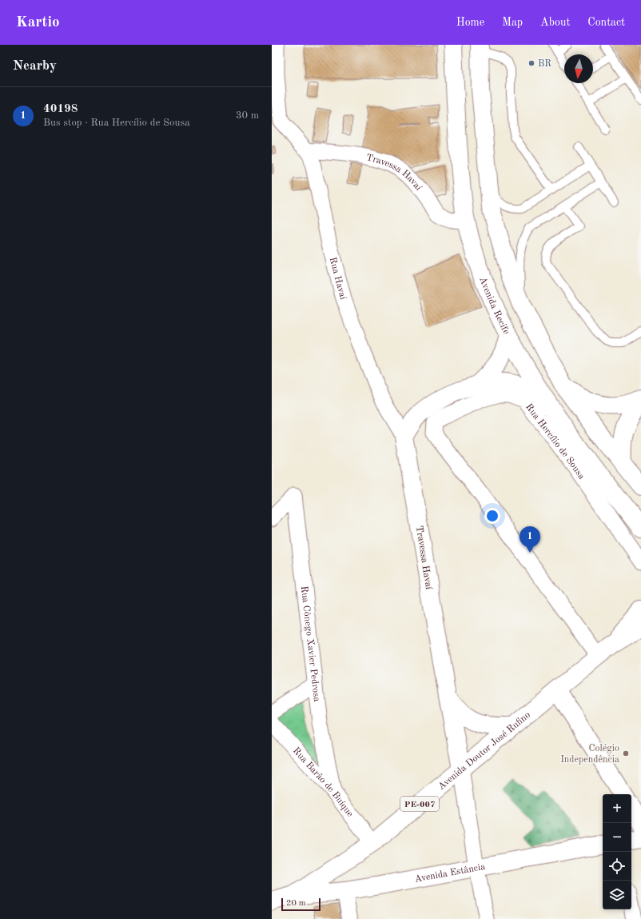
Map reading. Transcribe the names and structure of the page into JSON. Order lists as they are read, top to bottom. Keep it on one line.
{"streets":{"main road":["Travessa Havaí","Avenida Recife","Avenida Doutor José Rufino","PE-007","Avenida Estância"],"street":["Rua Havaí","Rua Hercílio de Sousa","Rua Cônego Xavier Pedrosa","Rua Barão de Buíque"]},"crossings":[["Travessa Havaí","Rua Havaí"],["Travessa Havaí","Avenida Recife"],["Travessa Havaí","Avenida Doutor José Rufino"],["Rua Hercílio de Sousa","Avenida Doutor José Rufino"],["Rua Cônego Xavier Pedrosa","Rua Barão de Buíque"],["Avenida Doutor José Rufino","Rua Barão de Buíque"],["Avenida Doutor José Rufino","Avenida Estância"]],"places":["BR","Colégio Independência"],"scale_bar":"20 m","north":"bottom","page":{"header":"Kartio","nav":["Home","Map","About","Contact"],"heading":"Nearby","list":[{"mark":"1","name":"40198","note":"Bus stop · Rua Hercílio de Sousa","value":"30 m"}],"pins":"1","map_buttons":["+","−"],"scale":"20 m"}}
